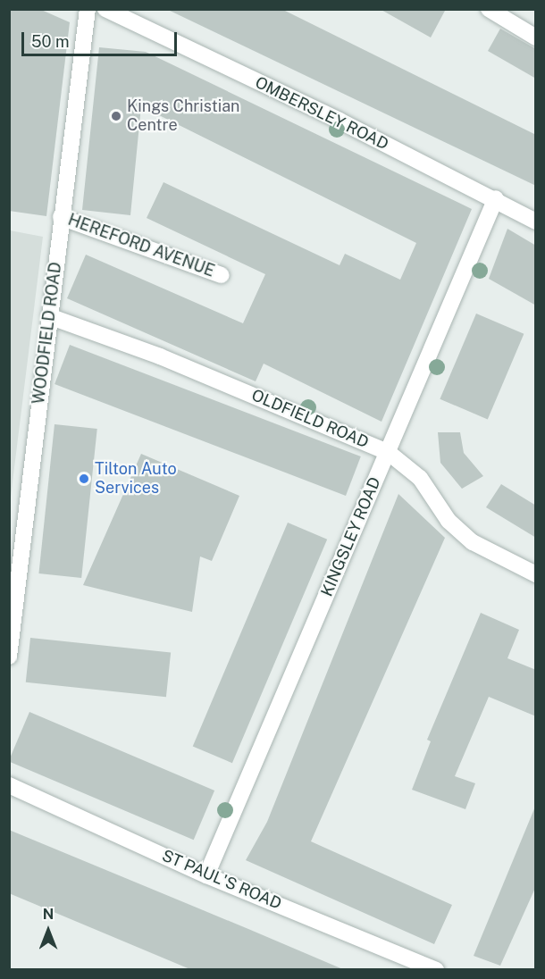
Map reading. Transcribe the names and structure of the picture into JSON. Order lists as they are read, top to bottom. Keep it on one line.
{"streets":{"street":["OMBERSLEY ROAD","HEREFORD AVENUE","WOODFIELD ROAD","OLDFIELD ROAD","KINGSLEY ROAD","ST PAUL'S ROAD"]},"crossings":[["OMBERSLEY ROAD","KINGSLEY ROAD"],["HEREFORD AVENUE","WOODFIELD ROAD"],["WOODFIELD ROAD","OLDFIELD ROAD"],["OLDFIELD ROAD","KINGSLEY ROAD"],["KINGSLEY ROAD","ST PAUL'S ROAD"]],"places":["Kings Christian Centre","Tilton Auto Services"],"scale_bar":"50 m","north":"top"}
